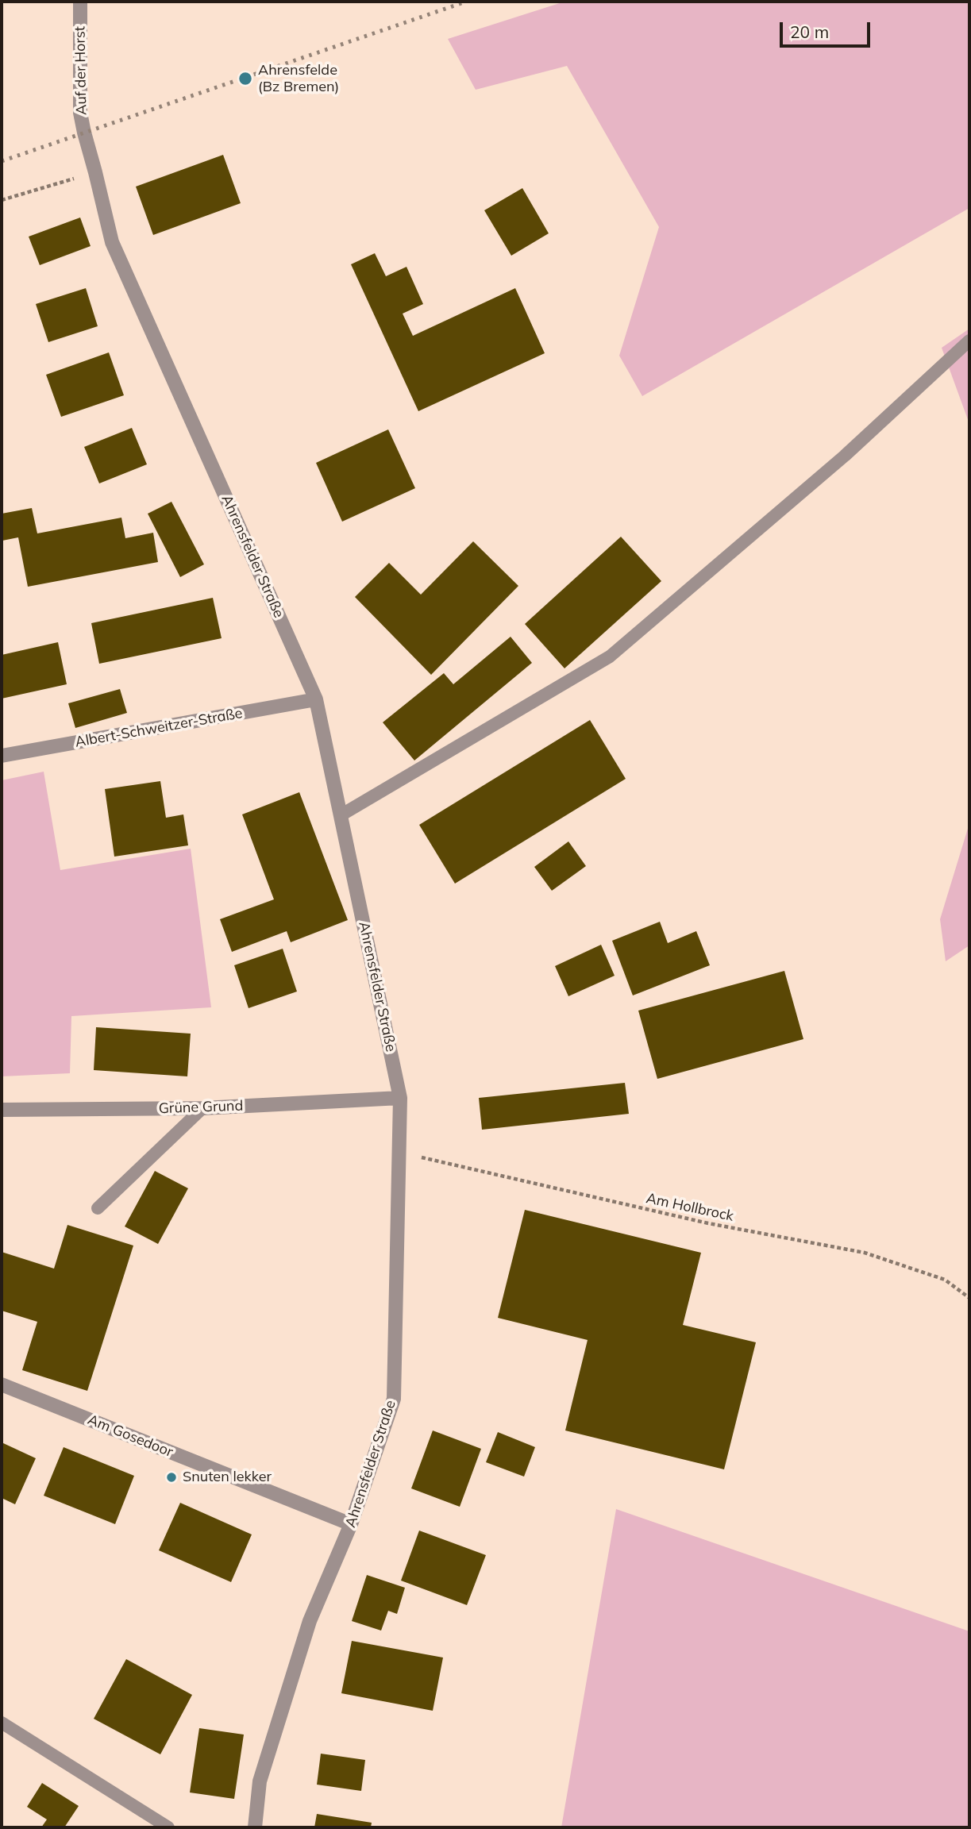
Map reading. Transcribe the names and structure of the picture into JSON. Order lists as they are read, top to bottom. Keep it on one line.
{"streets":{"street":["Auf der Horst","Ahrensfelder Straße","Albert-Schweitzer-Straße","Grüne Grund","Am Gosedoor"],"path":["Am Hollbrock"]},"crossings":[["Auf der Horst","Ahrensfelder Straße"],["Ahrensfelder Straße","Albert-Schweitzer-Straße"],["Ahrensfelder Straße","Grüne Grund"],["Ahrensfelder Straße","Am Hollbrock"],["Ahrensfelder Straße","Am Gosedoor"]],"places":["Ahrensfelde (Bz Bremen)","Snuten lekker"],"scale_bar":"20 m"}
